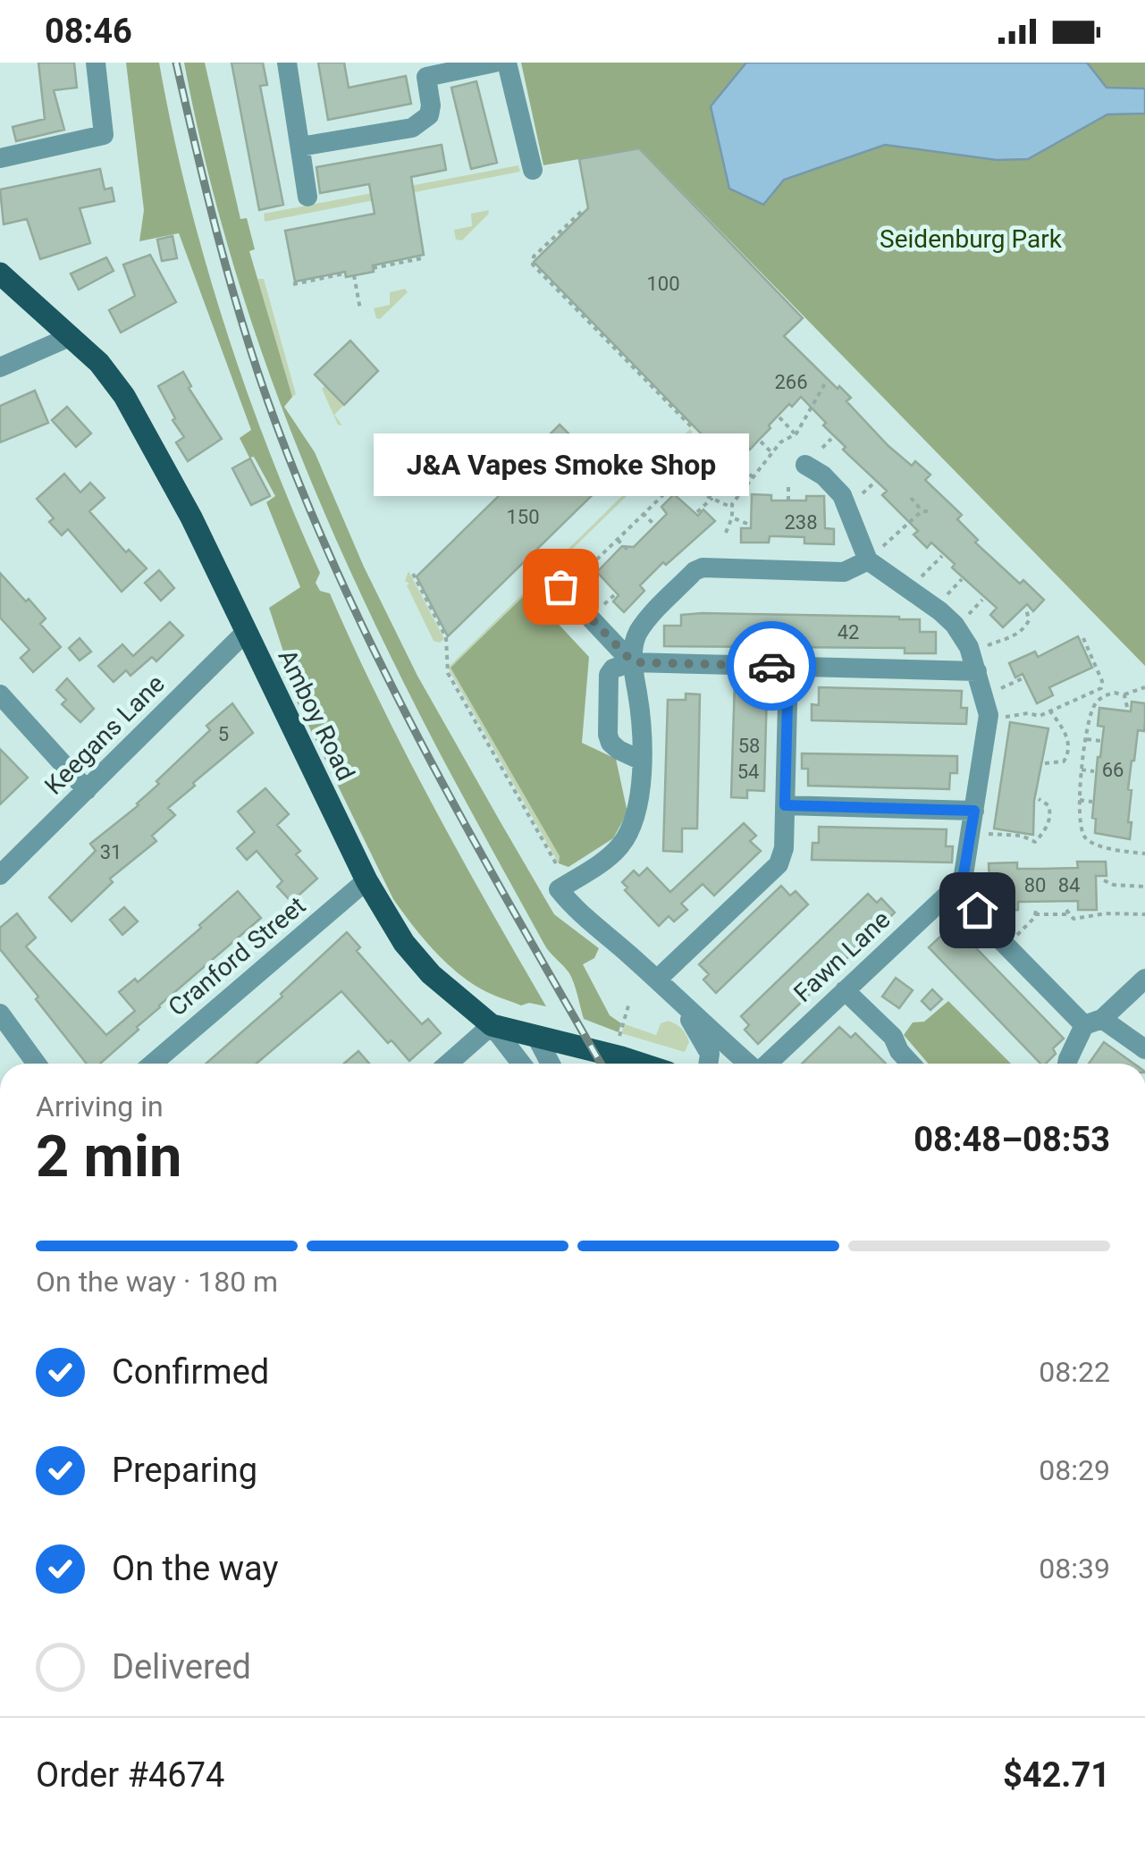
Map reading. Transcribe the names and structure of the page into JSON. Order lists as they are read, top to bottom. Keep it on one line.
{"streets":{"main road":["Amboy Road"],"street":["Keegans Lane","Cranford Street","Fawn Lane"]},"crossings":[["Amboy Road","Keegans Lane"],["Amboy Road","Cranford Street"]],"parks":["Seidenburg Park"],"places":["J&A Vapes Smoke Shop"],"house_numbers":["100","266","150","238","42","5","58","66","54","31","80","84"],"page":{"status":"08:46","bubble":"J&A Vapes Smoke Shop","heading":["2 min","Arriving in","08:48–08:53"],"panel":["Order #4674","$42.71"],"bar":"On the way · 180 m","list":[["Confirmed","08:22"],["Preparing","08:29"],["On the way","08:39"],"Delivered"]}}
